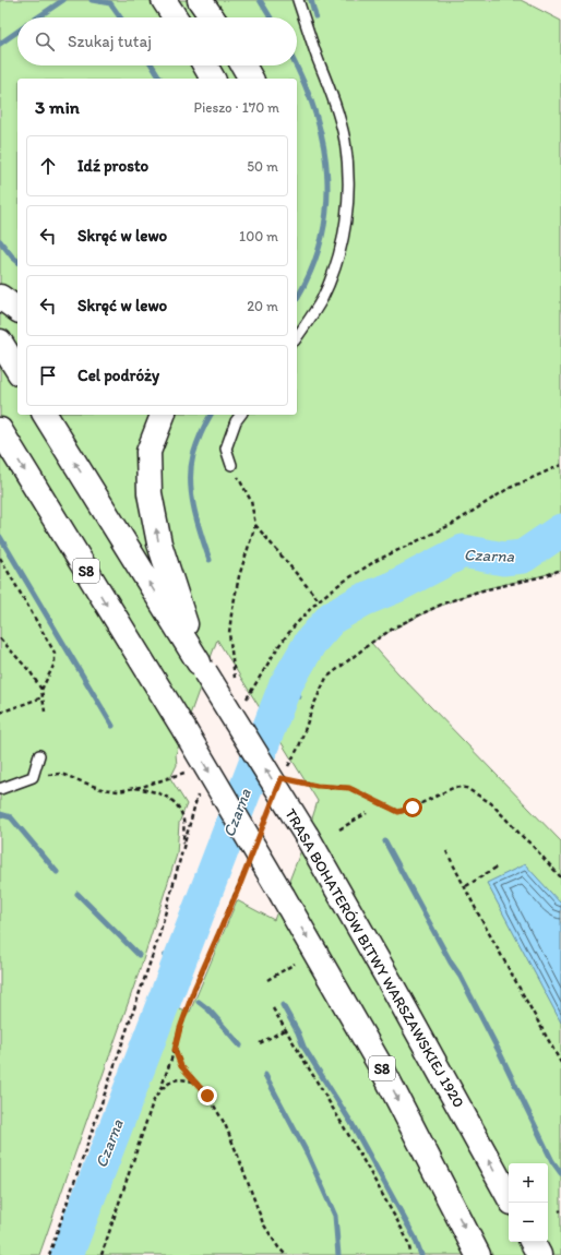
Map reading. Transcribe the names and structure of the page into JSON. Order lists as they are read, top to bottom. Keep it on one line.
{"streets":{"highway":["S8","TRASA BOHATERÓW BITWY WARSZAWSKIEJ 1920"]},"water":["Czarna"],"page":{"search":"Szukaj tutaj","heading":["3 min","Pieszo · 170 m"],"list":[["Idź prosto","50 m"],["Skręć w lewo","100 m"],["Skręć w lewo","20 m"],"Cel podróży"],"map_buttons":["+","−"]}}
